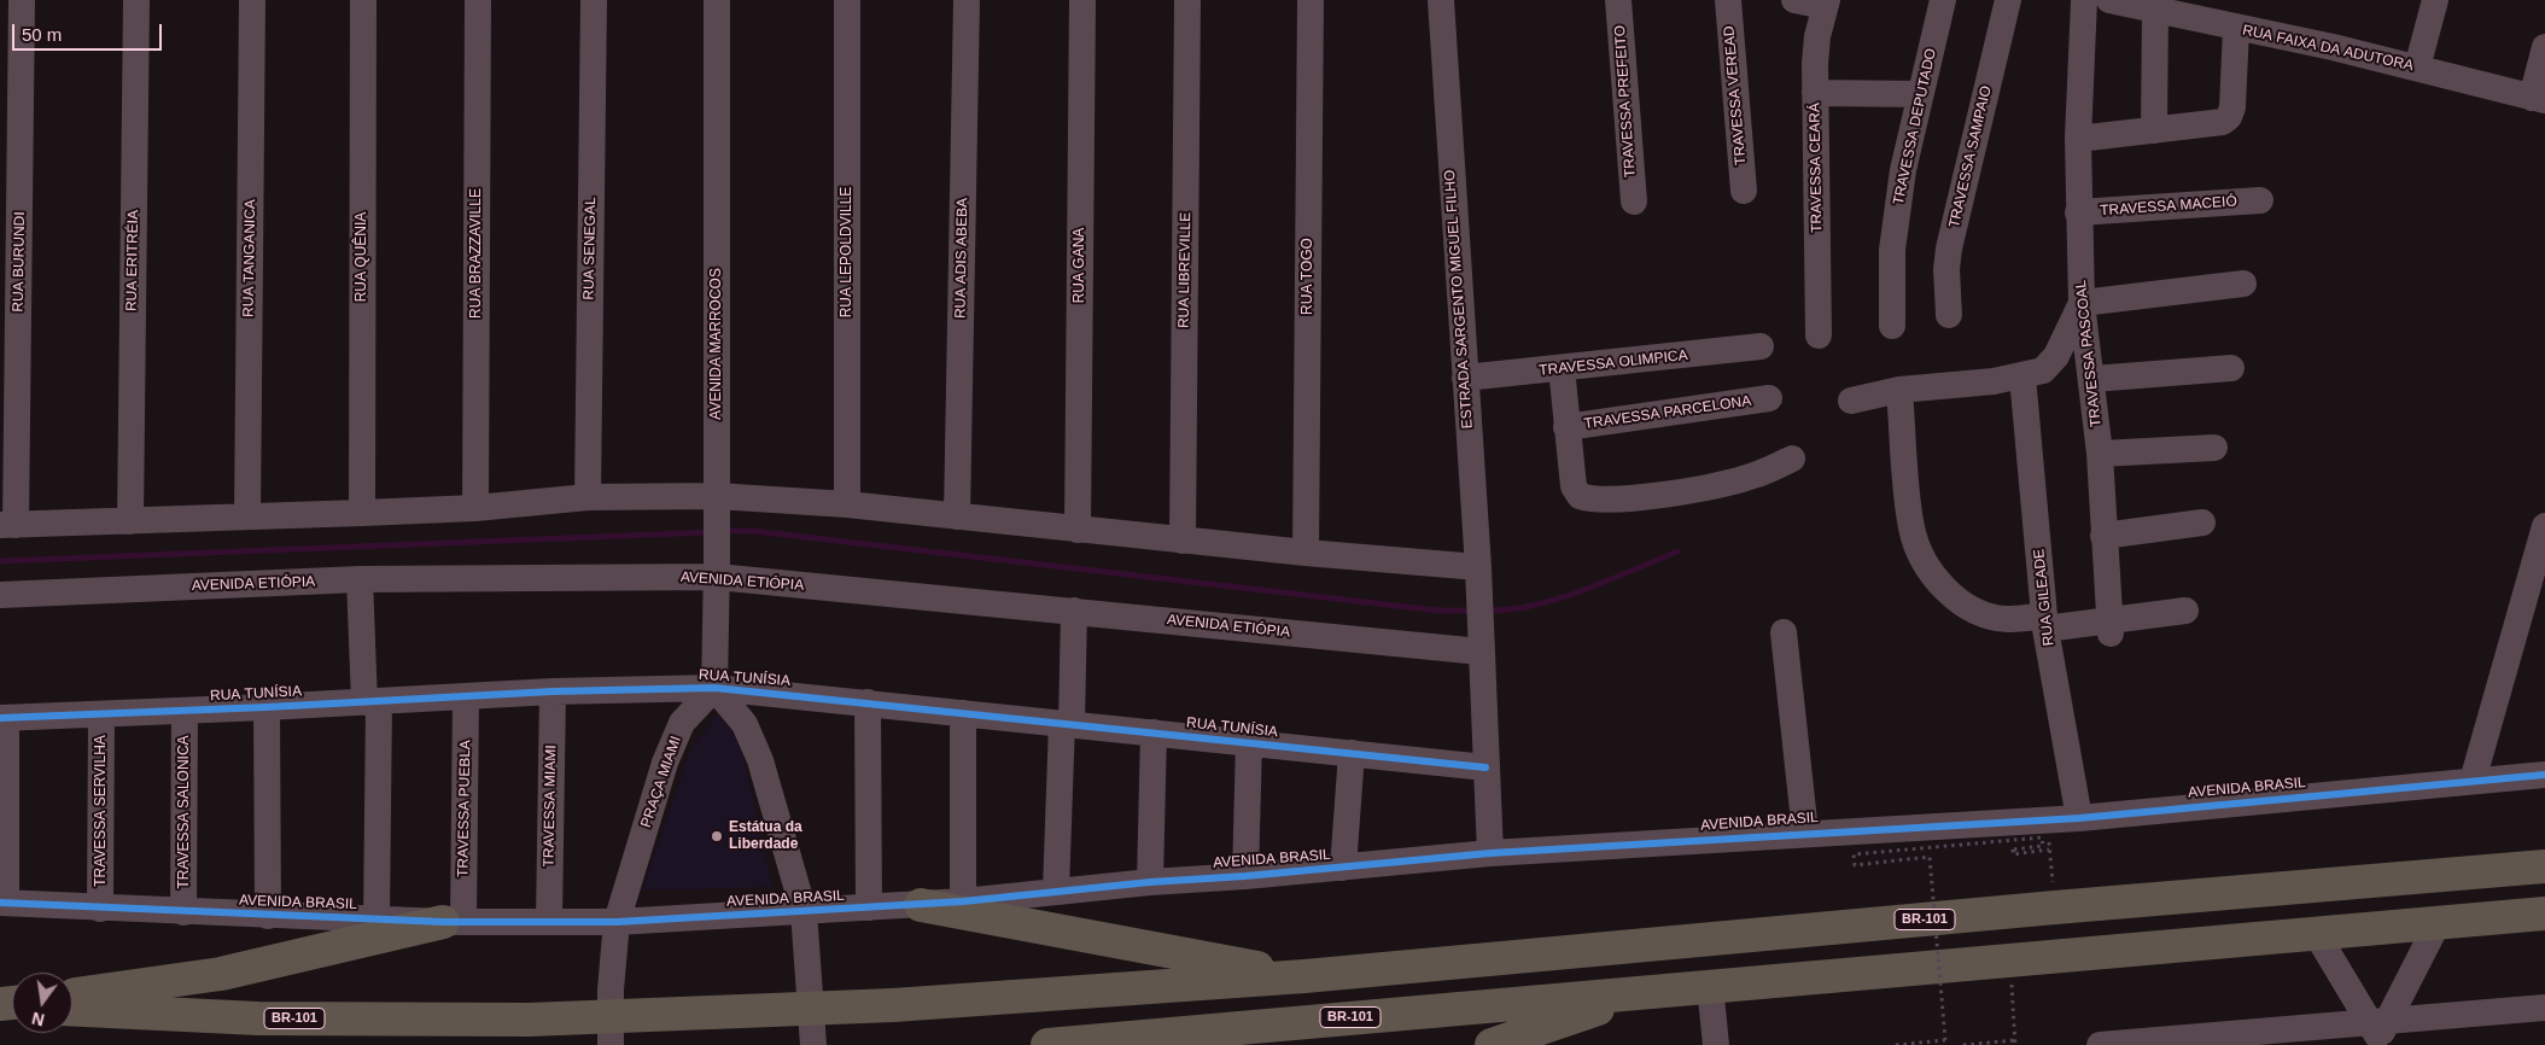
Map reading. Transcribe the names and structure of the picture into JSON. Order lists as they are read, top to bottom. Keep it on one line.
{"streets":{"highway":["BR-101"],"street":["RUA FAIXA DA ADUTORA","TRAVESSA VEREAD","TRAVESSA PREFEITO","TRAVESSA DEPUTADO","TRAVESSA SAMPAIO","TRAVESSA CEARÁ","TRAVESSA MACEIÓ","RUA SENEGAL","RUA LEPOLDVILLE","RUA BRAZZAVILLE","RUA QUÊNIA","RUA TANGANICA","RUA ADIS ABEBA","RUA ERITRÉIA","RUA BURUNDI","RUA GANA","RUA LIBREVILLE","RUA TOGO","ESTRADA SARGENTO MIGUEL FILHO","AVENIDA MARROCOS","TRAVESSA PASCOAL","TRAVESSA OLIMPICA","TRAVESSA PARCELONA","AVENIDA ETIÓPIA","RUA GILEADE","RUA TUNÍSIA","PRAÇA MIAMI","AVENIDA BRASIL","TRAVESSA MIAMI","TRAVESSA PUEBLA","TRAVESSA SERVILHA","TRAVESSA SALONICA"]},"crossings":[["TRAVESSA MACEIÓ","TRAVESSA PASCOAL"],["ESTRADA SARGENTO MIGUEL FILHO","TRAVESSA OLIMPICA"],["ESTRADA SARGENTO MIGUEL FILHO","AVENIDA ETIÓPIA"],["ESTRADA SARGENTO MIGUEL FILHO","RUA TUNÍSIA"],["ESTRADA SARGENTO MIGUEL FILHO","AVENIDA BRASIL"],["AVENIDA MARROCOS","AVENIDA ETIÓPIA"],["AVENIDA MARROCOS","RUA TUNÍSIA"],["AVENIDA MARROCOS","PRAÇA MIAMI"],["RUA GILEADE","AVENIDA BRASIL"],["RUA TUNÍSIA","PRAÇA MIAMI"],["RUA TUNÍSIA","TRAVESSA MIAMI"],["RUA TUNÍSIA","TRAVESSA PUEBLA"],["RUA TUNÍSIA","TRAVESSA SERVILHA"],["RUA TUNÍSIA","TRAVESSA SALONICA"],["PRAÇA MIAMI","AVENIDA BRASIL"],["AVENIDA BRASIL","TRAVESSA MIAMI"],["AVENIDA BRASIL","TRAVESSA PUEBLA"],["AVENIDA BRASIL","TRAVESSA SERVILHA"],["AVENIDA BRASIL","TRAVESSA SALONICA"]],"places":["Estátua da Liberdade"],"scale_bar":"50 m","north":"bottom"}
